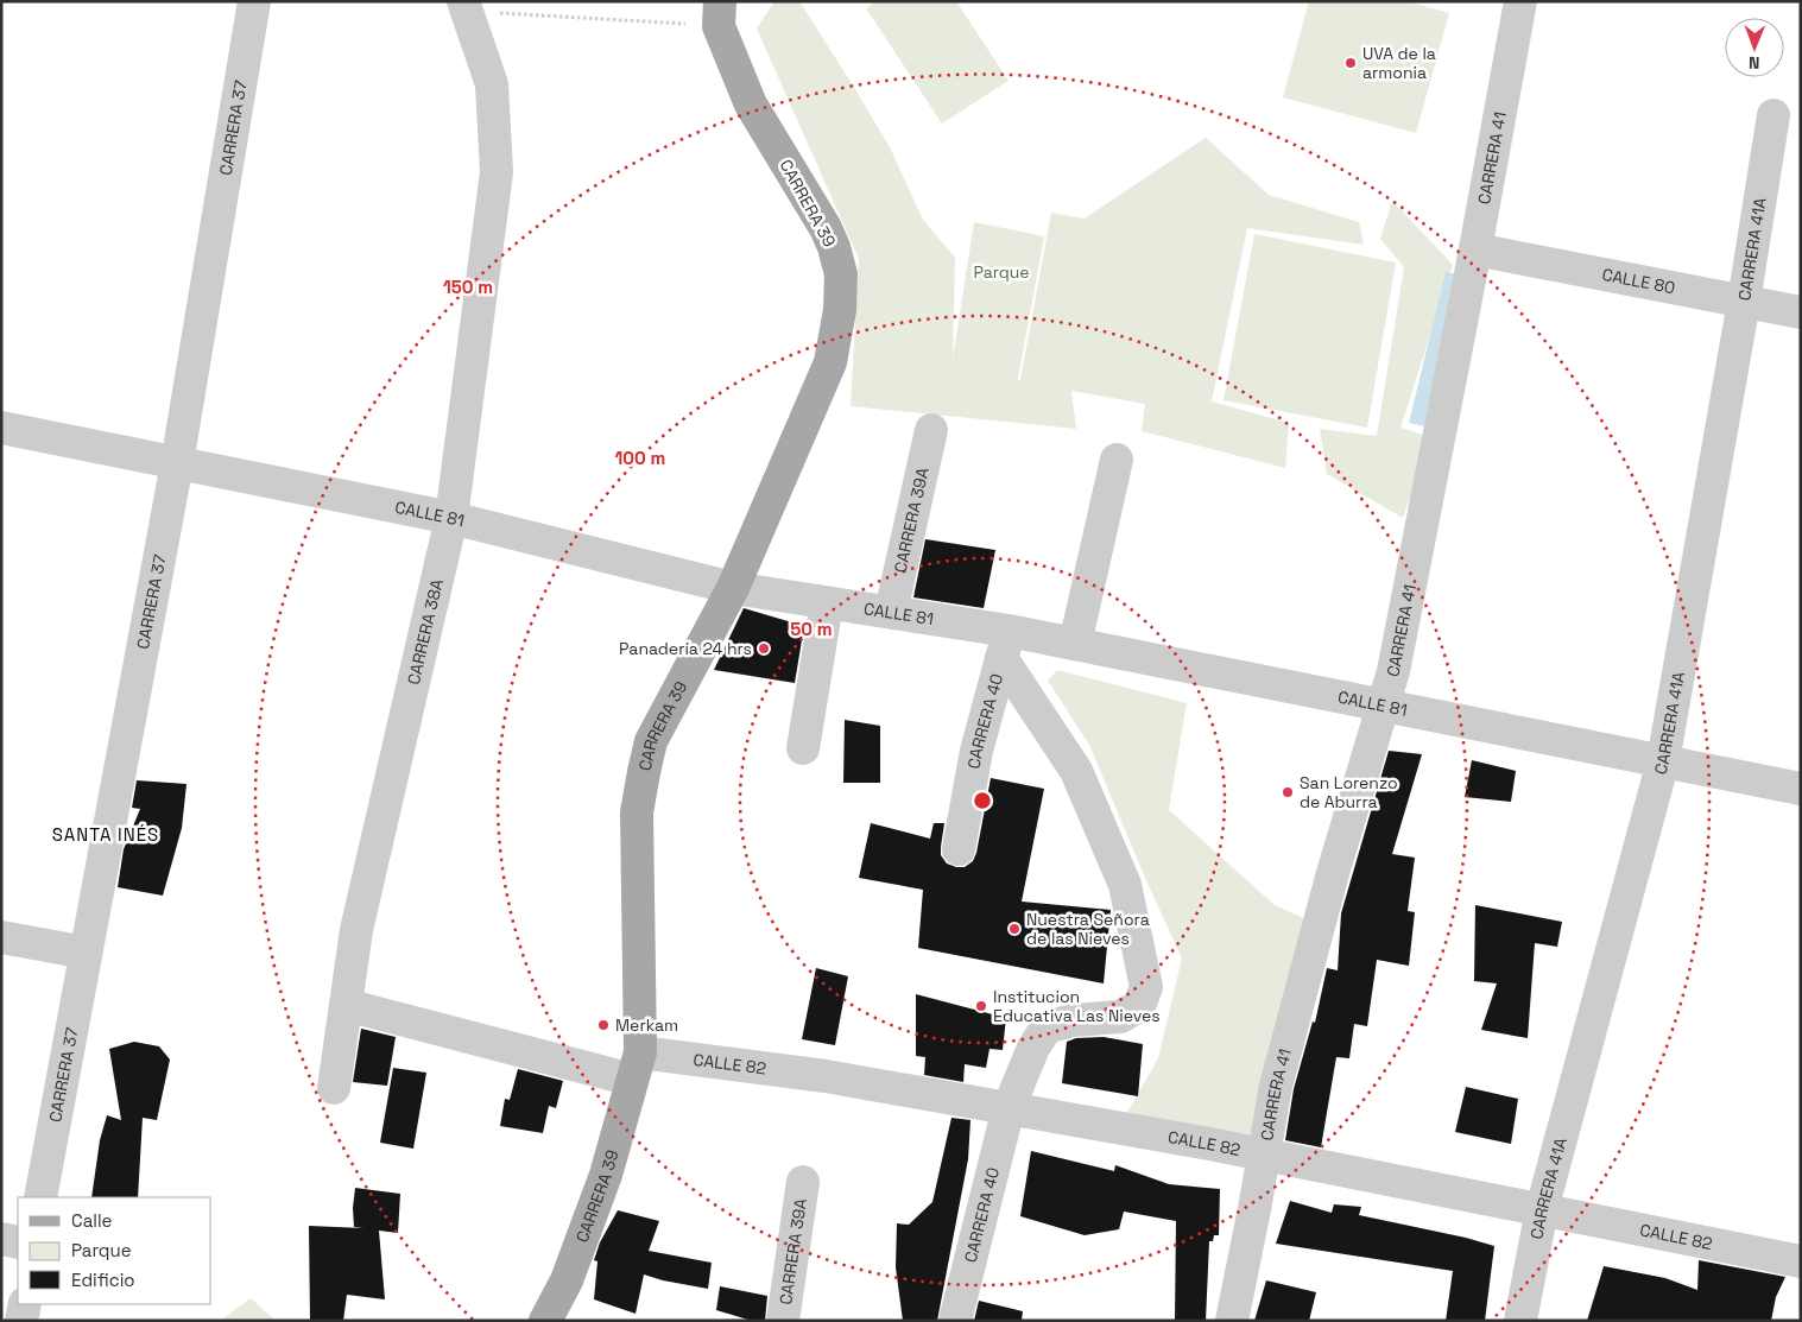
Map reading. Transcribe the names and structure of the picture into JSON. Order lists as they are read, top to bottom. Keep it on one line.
{"streets":{"main road":["CARRERA 39"],"street":["CARRERA 37","CARRERA 41","CARRERA 41A","CALLE 80","CALLE 81","CARRERA 39A","CARRERA 38A","CARRERA 40","CALLE 82"]},"crossings":[["CARRERA 37","CALLE 81"],["CARRERA 41","CALLE 80"],["CARRERA 41","CALLE 81"],["CARRERA 41","CALLE 82"],["CARRERA 39","CALLE 81"],["CARRERA 39","CALLE 82"],["CARRERA 41A","CALLE 80"],["CARRERA 41A","CALLE 81"],["CARRERA 41A","CALLE 82"],["CALLE 81","CARRERA 39A"],["CALLE 81","CARRERA 38A"],["CALLE 81","CARRERA 40"],["CARRERA 38A","CALLE 82"],["CARRERA 40","CALLE 82"]],"districts":["SANTA INÉS"],"parks":["Parque"],"places":["UVA de la armonia","Panadería 24 hrs","San Lorenzo de Aburra","Nuestra Señora de las Nieves","Institucion Educativa Las Nieves","Merkam"],"legend":["Calle","Parque","Edificio"],"north":"bottom","rings":["150 m","100 m","50 m"]}
